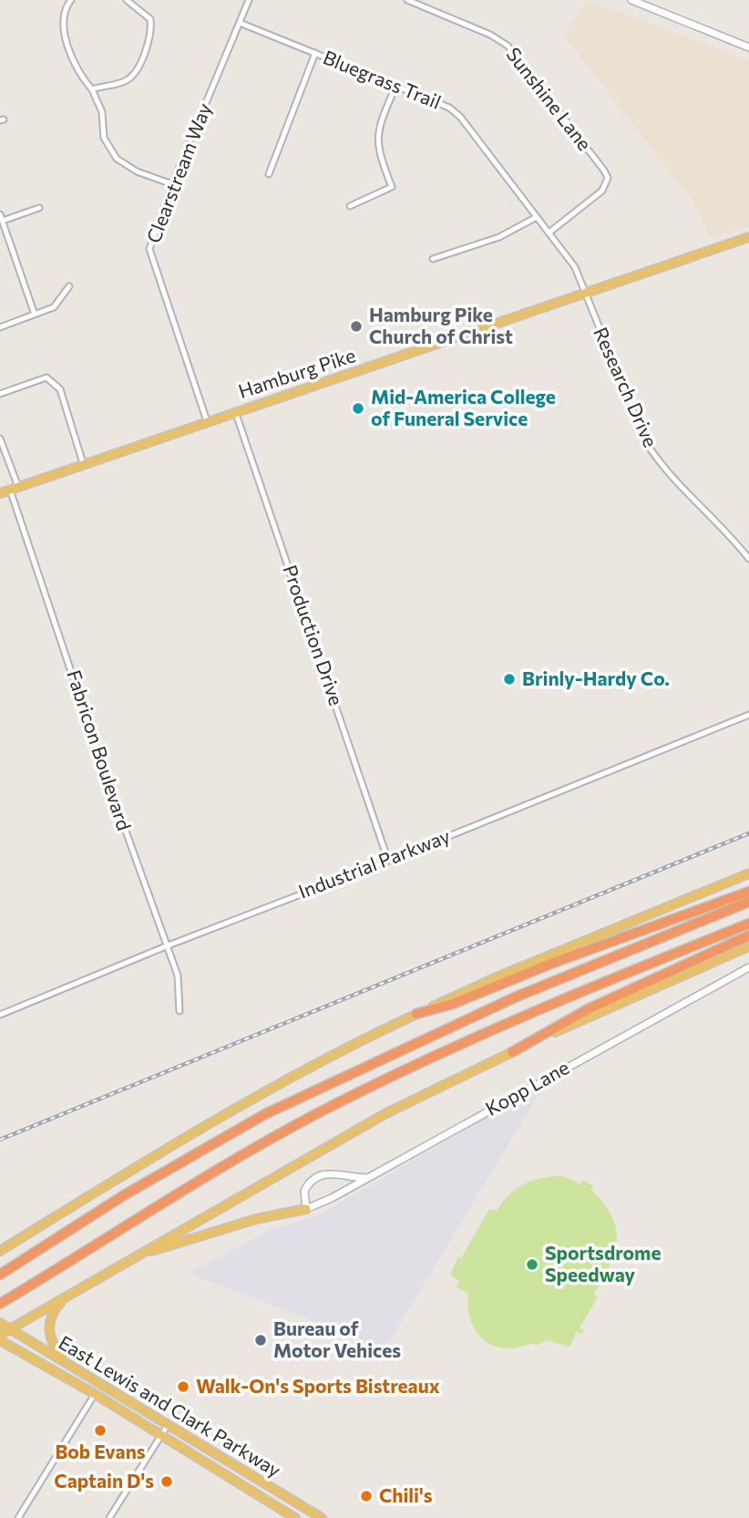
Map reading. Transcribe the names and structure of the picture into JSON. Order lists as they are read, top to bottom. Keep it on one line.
{"streets":{"main road":["Hamburg Pike","East Lewis and Clark Parkway"],"street":["Bluegrass Trail","Sunshine Lane","Clearstream Way","Research Drive","Production Drive","Fabricon Boulevard","Industrial Parkway","Kopp Lane"]},"crossings":[["Bluegrass Trail","Sunshine Lane"],["Bluegrass Trail","Clearstream Way"],["Bluegrass Trail","Hamburg Pike"],["Bluegrass Trail","Research Drive"],["Clearstream Way","Hamburg Pike"],["Hamburg Pike","Research Drive"],["Hamburg Pike","Production Drive"],["Hamburg Pike","Fabricon Boulevard"],["Production Drive","Industrial Parkway"],["Fabricon Boulevard","Industrial Parkway"]],"places":["Hamburg Pike Church of Christ","Mid-America College of Funeral Service","Brinly-Hardy Co.","Sportsdrome Speedway","Bureau of Motor Vehices","Walk-On's Sports Bistreaux","Bob Evans","Captain D's","Chili's"]}
